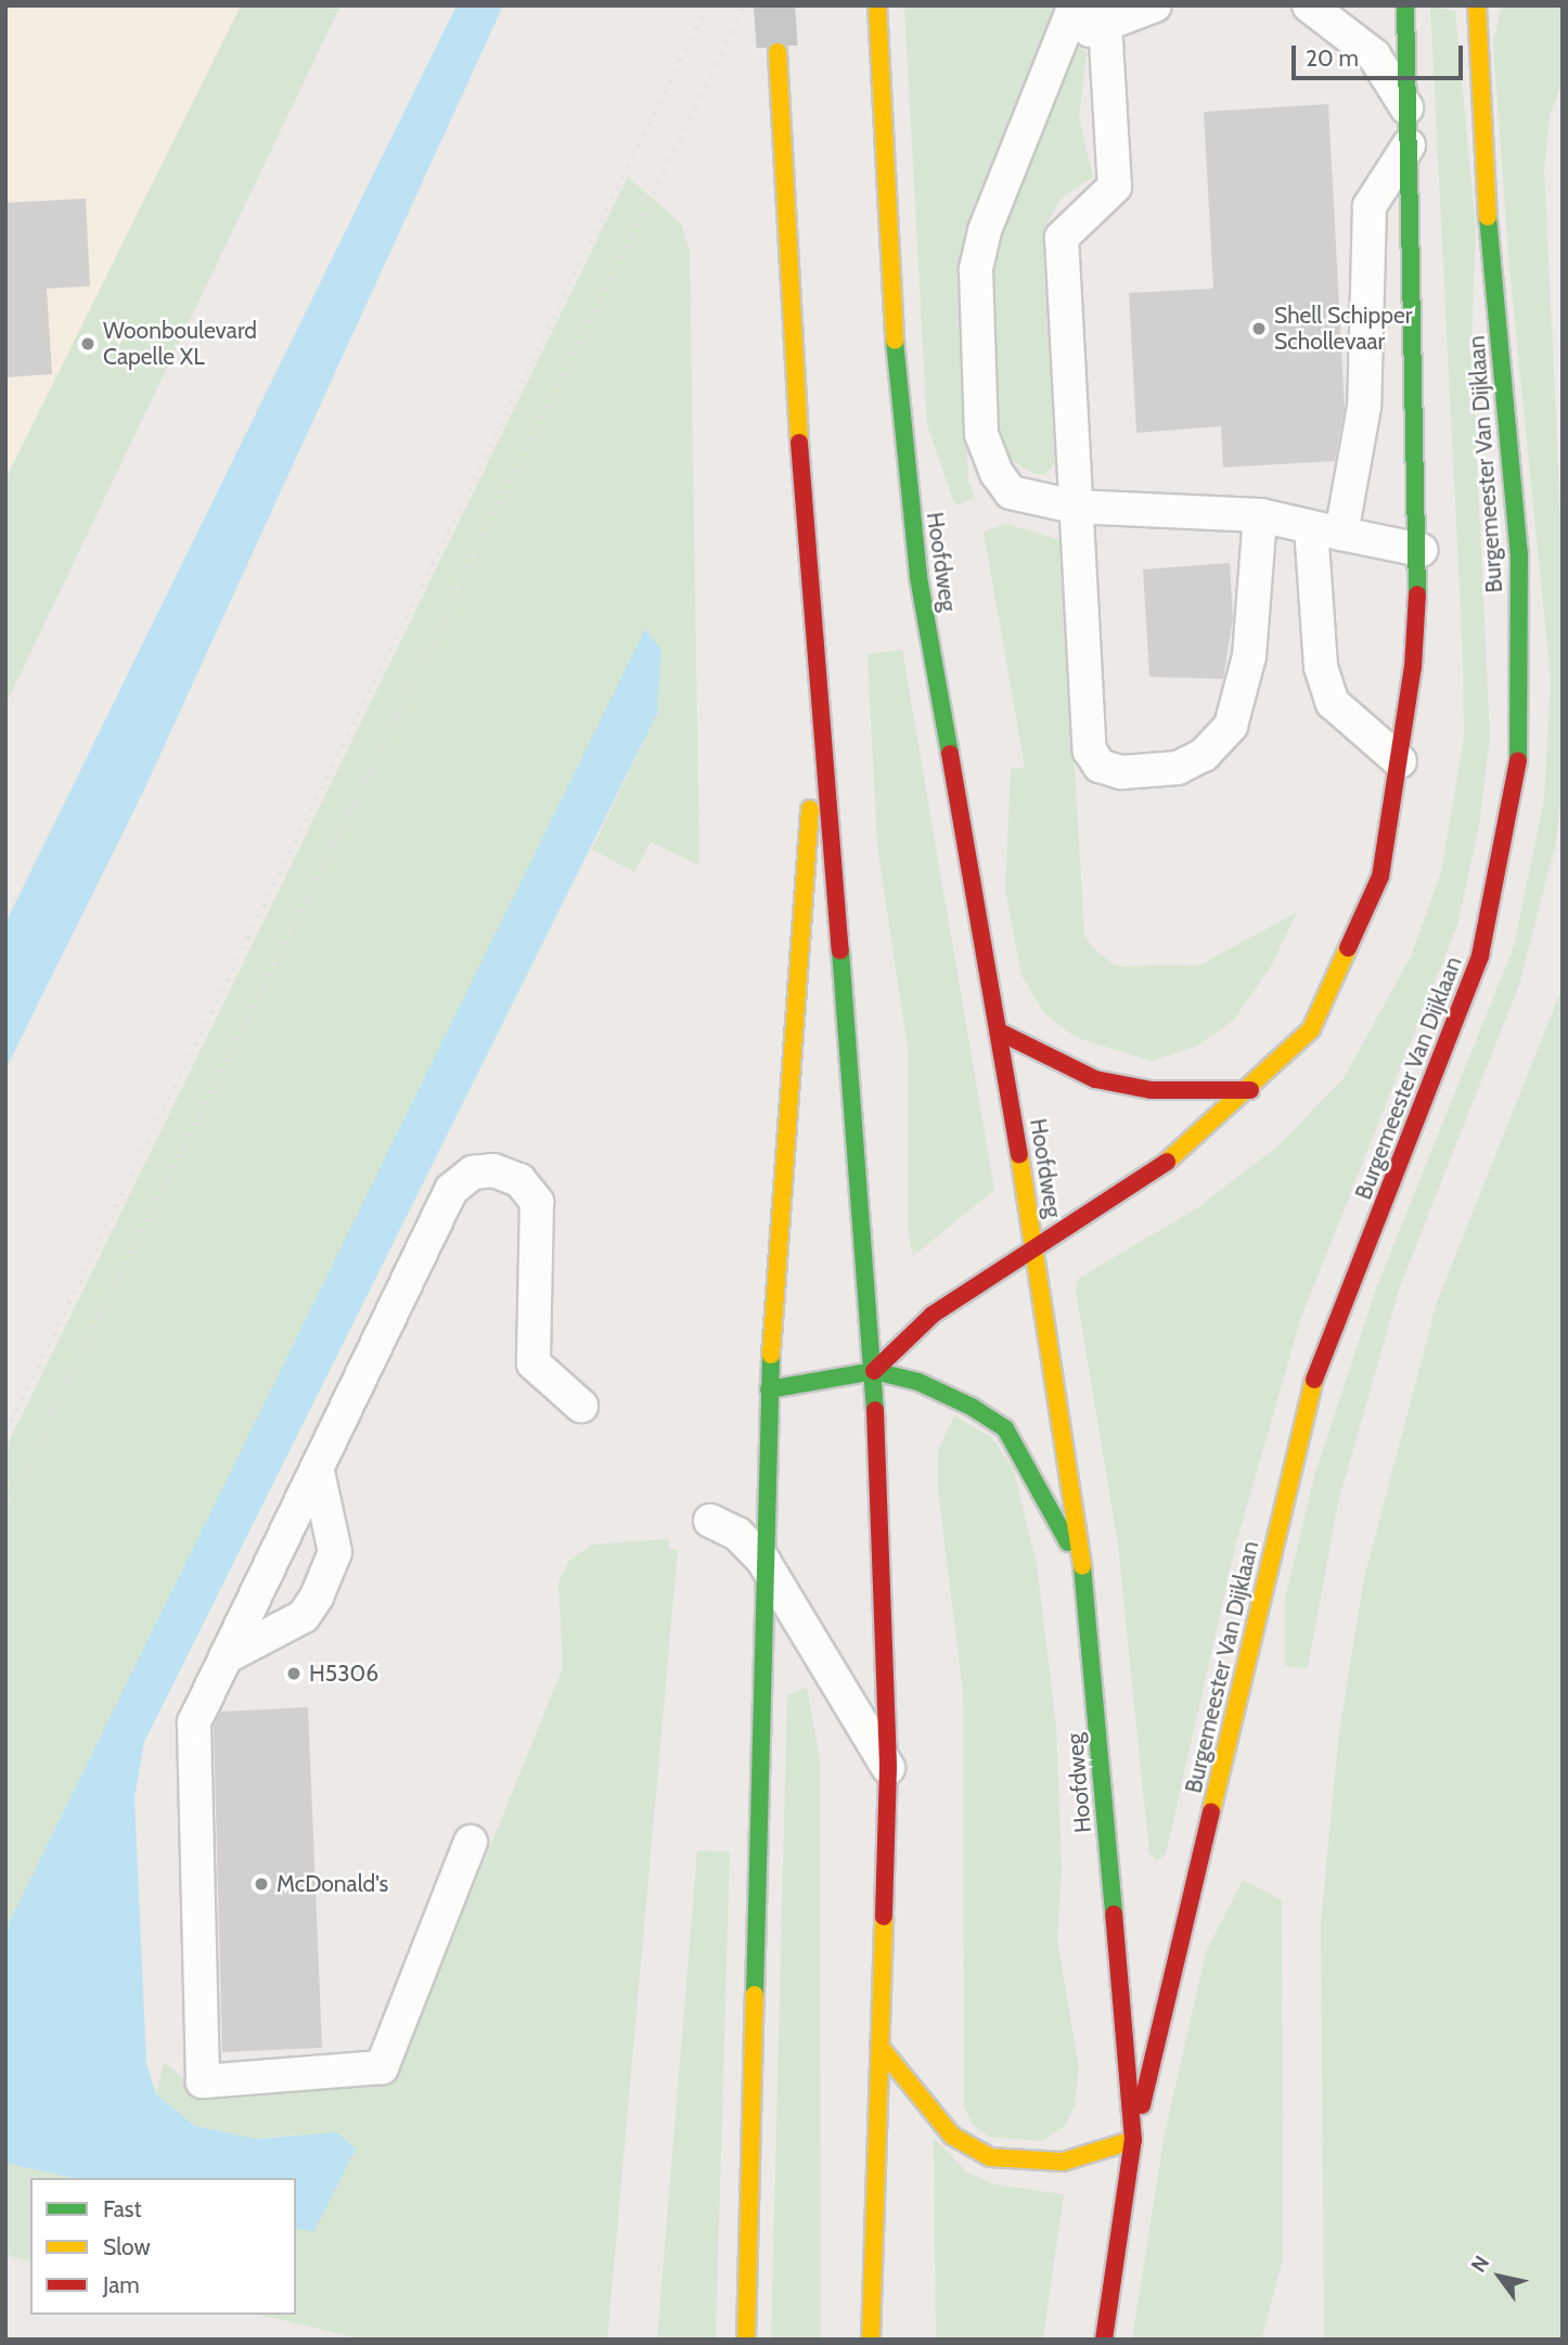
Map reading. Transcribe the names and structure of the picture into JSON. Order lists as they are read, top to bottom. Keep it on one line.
{"streets":{"main road":["Burgemeester Van Dijklaan","Hoofdweg"]},"crossings":[["Burgemeester Van Dijklaan","Hoofdweg"]],"places":["Shell Schipper Schollevaar","Woonboulevard Capelle XL","H5306","McDonald's"],"legend":["Fast","Slow","Jam"],"scale_bar":"20 m","north":"top left"}
